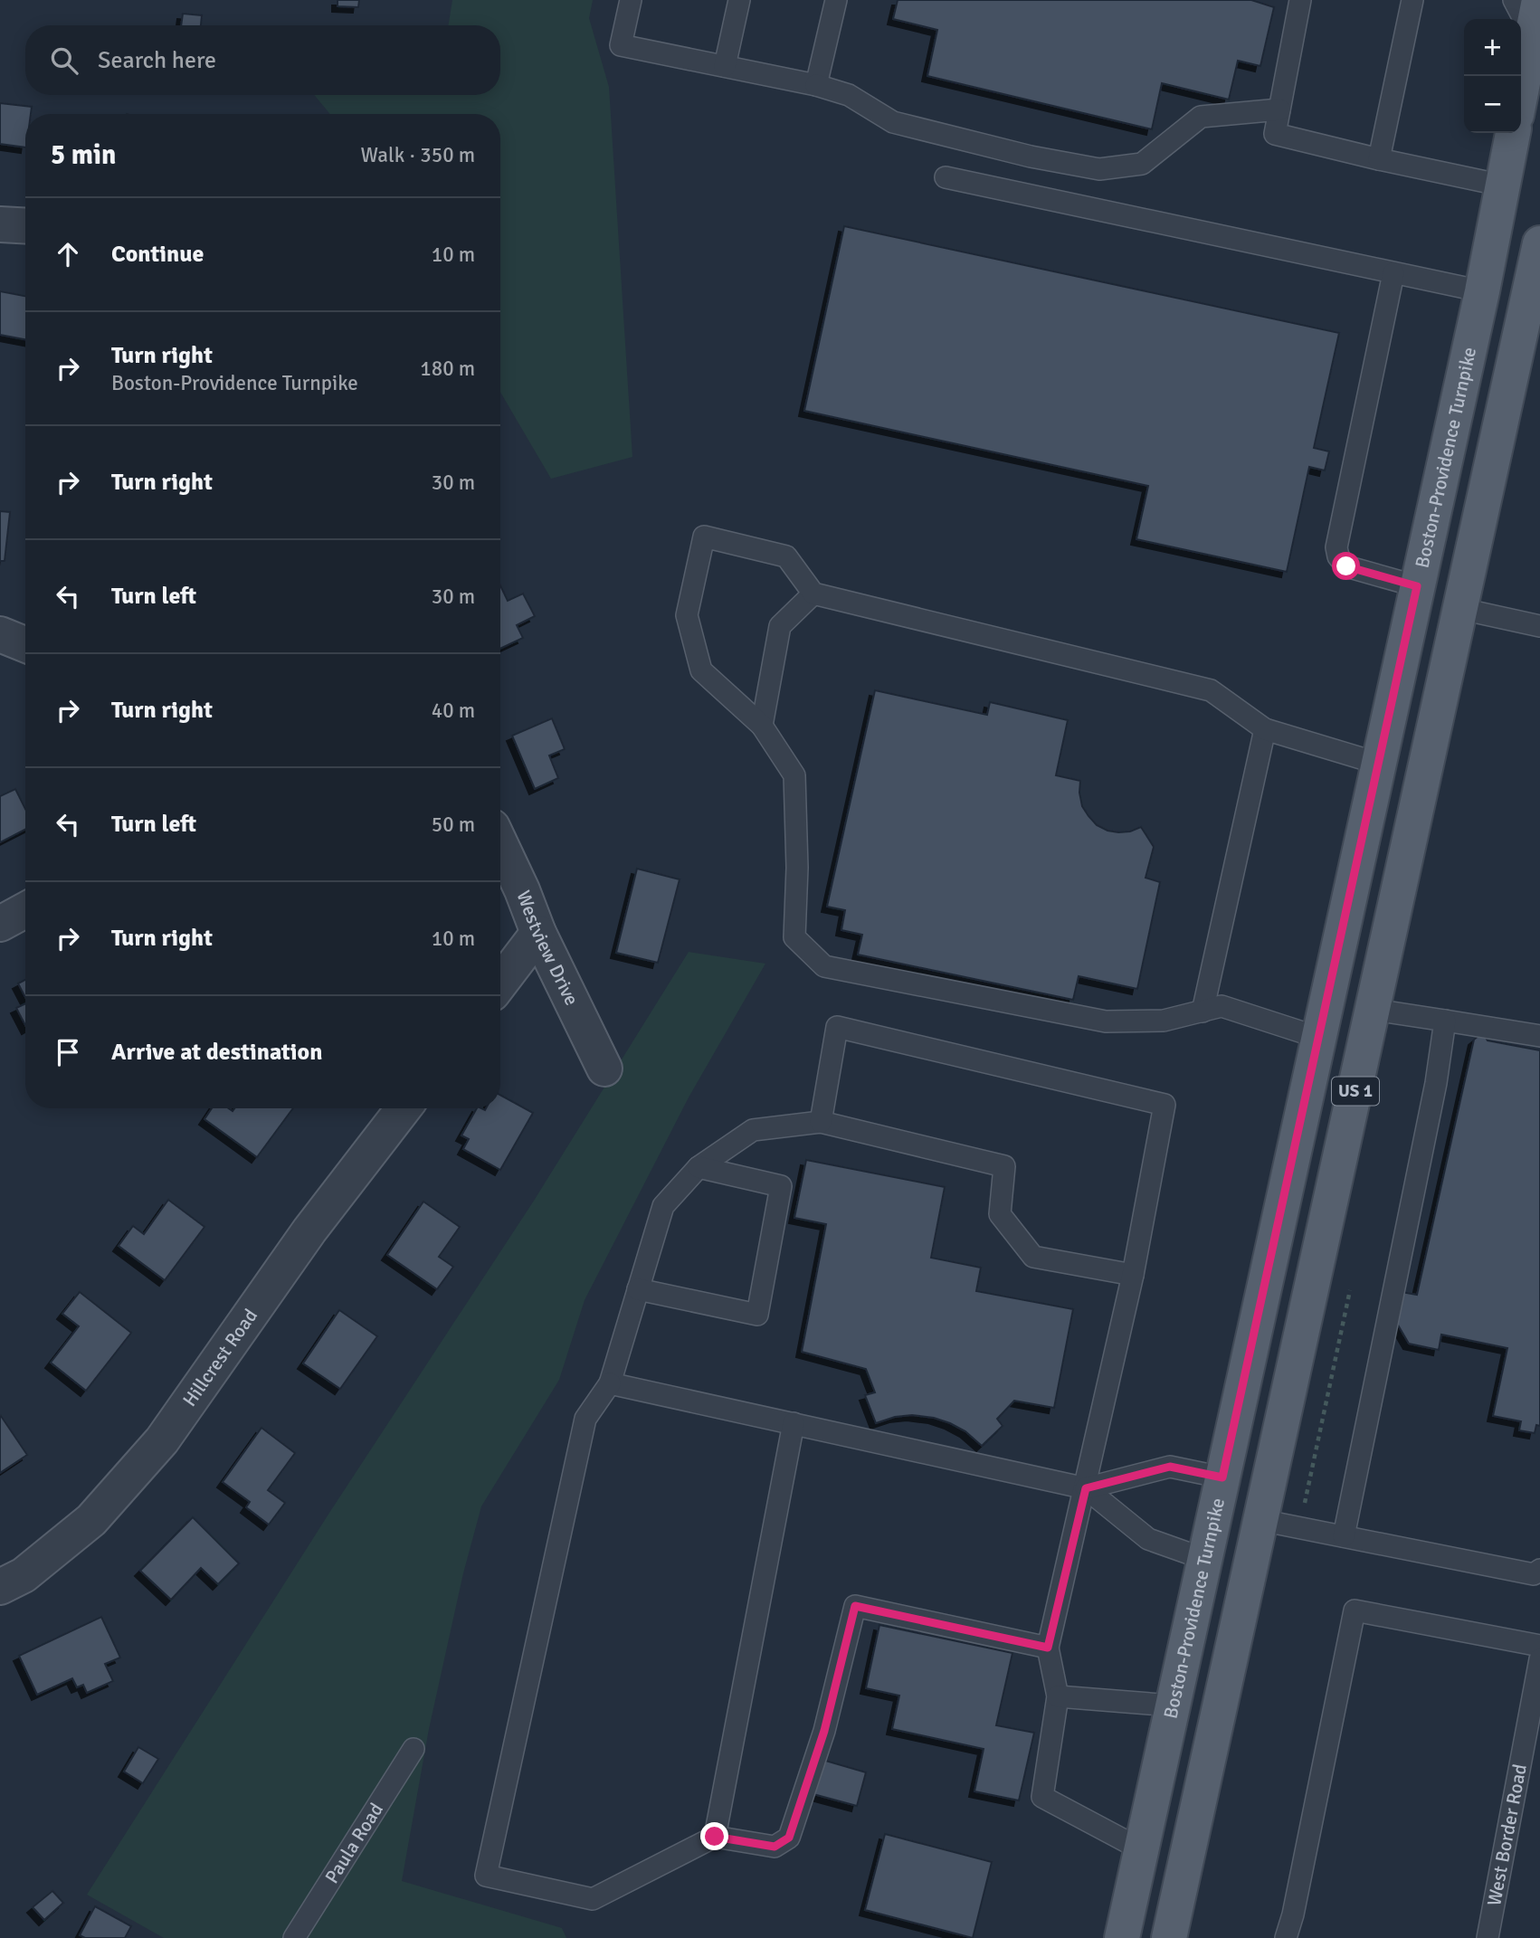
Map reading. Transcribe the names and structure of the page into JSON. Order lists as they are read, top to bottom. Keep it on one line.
{"streets":{"main road":["Boston-Providence Turnpike","US 1"],"street":["Westview Drive","Hillcrest Road"],"lane":["West Border Road","Paula Road"]},"page":{"map_buttons":["+","−"],"search":"Search here","heading":["5 min","Walk · 350 m"],"list":[["Continue","10 m"],["Turn right","Boston-Providence Turnpike","180 m"],["Turn right","30 m"],["Turn left","30 m"],["Turn right","40 m"],["Turn left","50 m"],["Turn right","10 m"],"Arrive at destination"]}}
